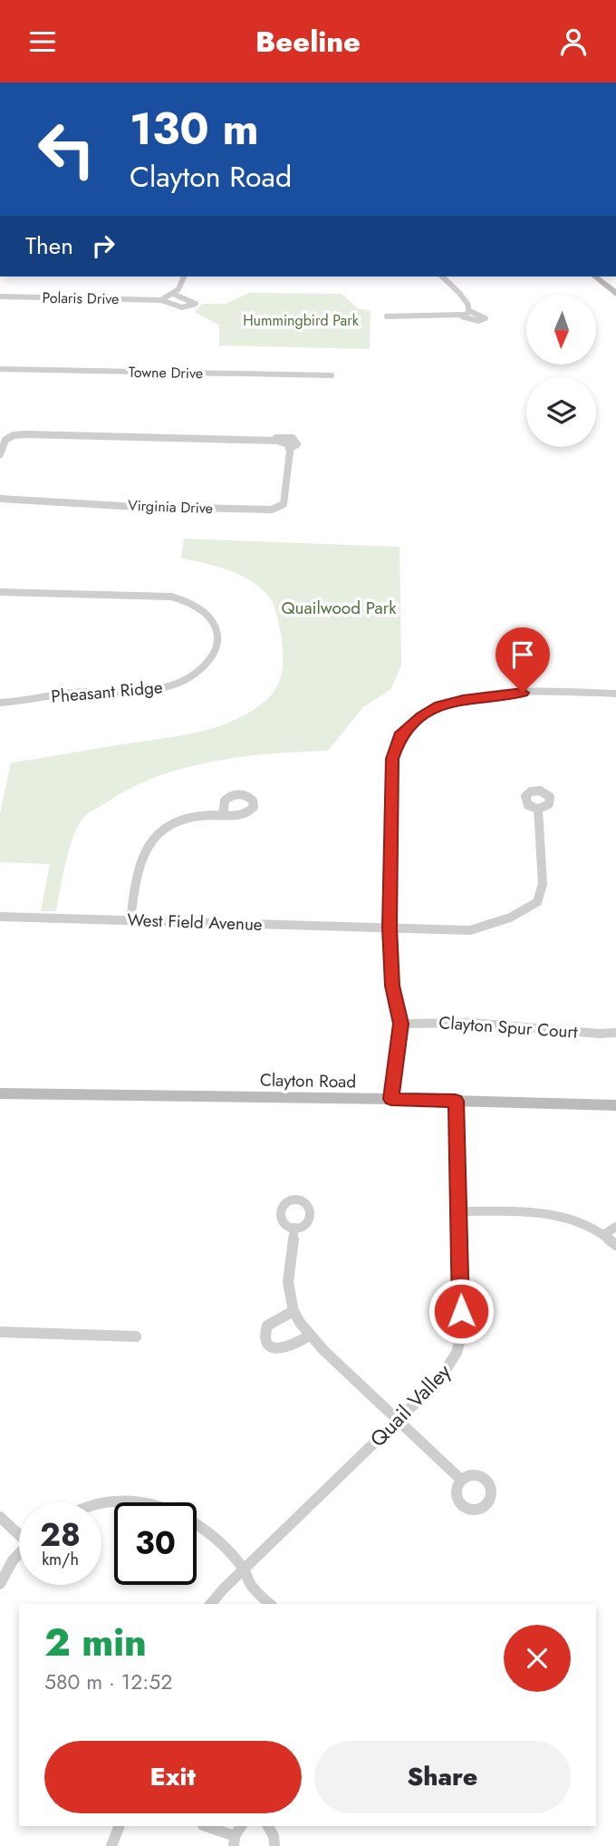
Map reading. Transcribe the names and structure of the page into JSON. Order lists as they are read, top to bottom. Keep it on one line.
{"streets":{"main road":["Clayton Road"],"street":["Polaris Drive","Towne Drive","Virginia Drive","Pheasant Ridge","West Field Avenue","Clayton Spur Court","Quail Valley"]},"crossings":[["Clayton Road","Quail Valley"]],"parks":["Hummingbird Park","Quailwood Park"],"north":"bottom","page":{"header":"Beeline","turn":["130 m","Clayton Road"],"then":"Then","speed":"28 km/h","limit":"30","heading":["2 min","580 m · 12:52"],"buttons":["Exit","Share"]}}
